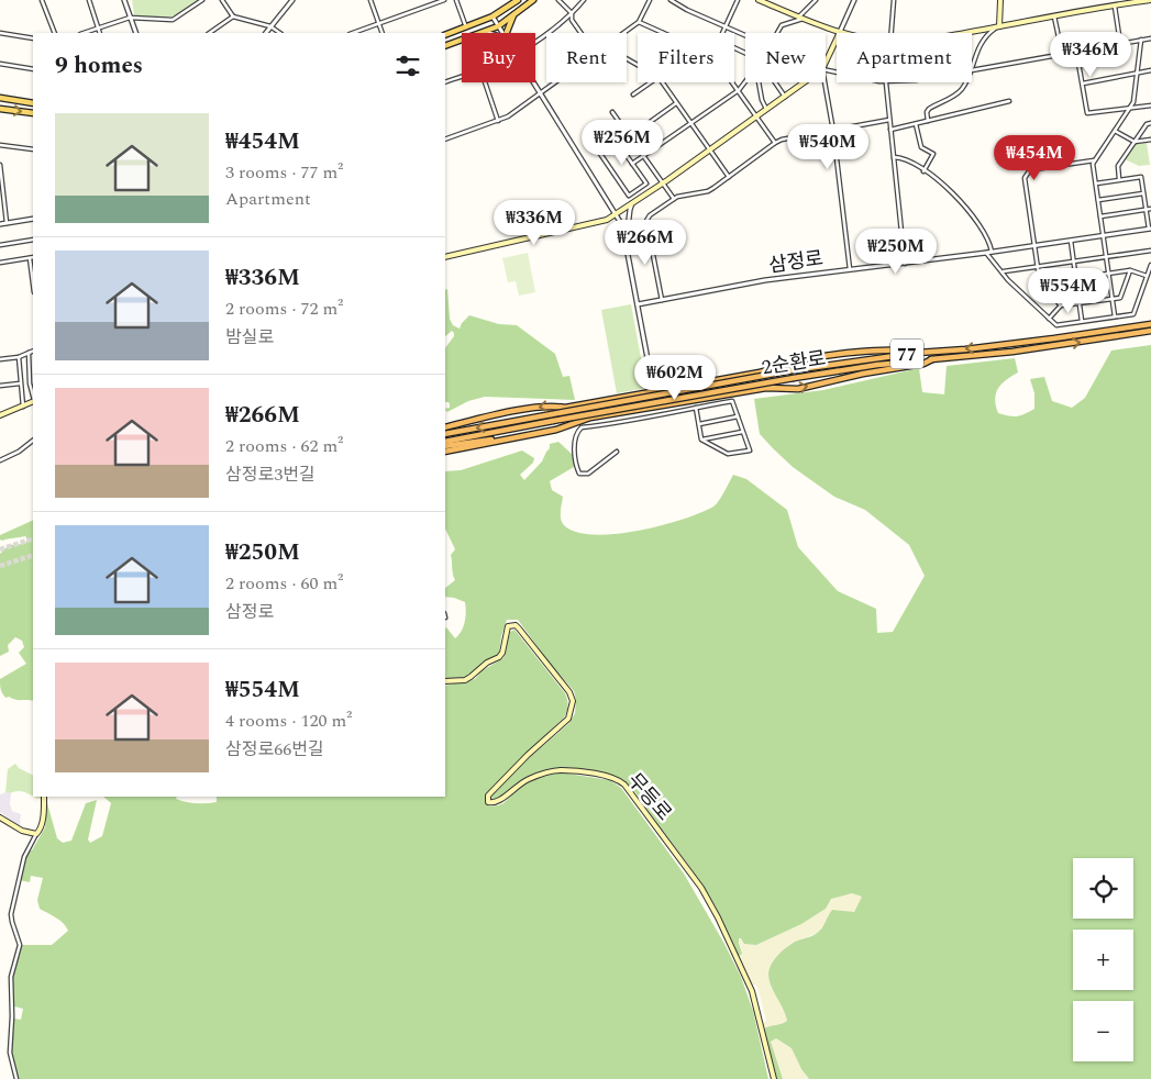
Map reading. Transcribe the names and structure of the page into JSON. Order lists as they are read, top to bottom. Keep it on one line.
{"streets":{"highway":["77","2순환로"],"main road":["무등로"],"street":["삼정로"]},"page":{"price":["₩346M","₩256M","₩540M","₩454M","₩336M","₩266M","₩250M","₩554M","₩602M"],"chip":["Buy","Rent","Filters","New","Apartment"],"heading":"9 homes","list":[{"name":"₩454M","note":"3 rooms · 77 m² · Apartment"},{"name":"₩336M","note":"2 rooms · 72 m² · 밤실로"},{"name":"₩266M","note":"2 rooms · 62 m² · 삼정로3번길"},{"name":"₩250M","note":"2 rooms · 60 m² · 삼정로"},{"name":"₩554M","note":"4 rooms · 120 m² · 삼정로66번길"}],"map_buttons":["+","−"]}}
